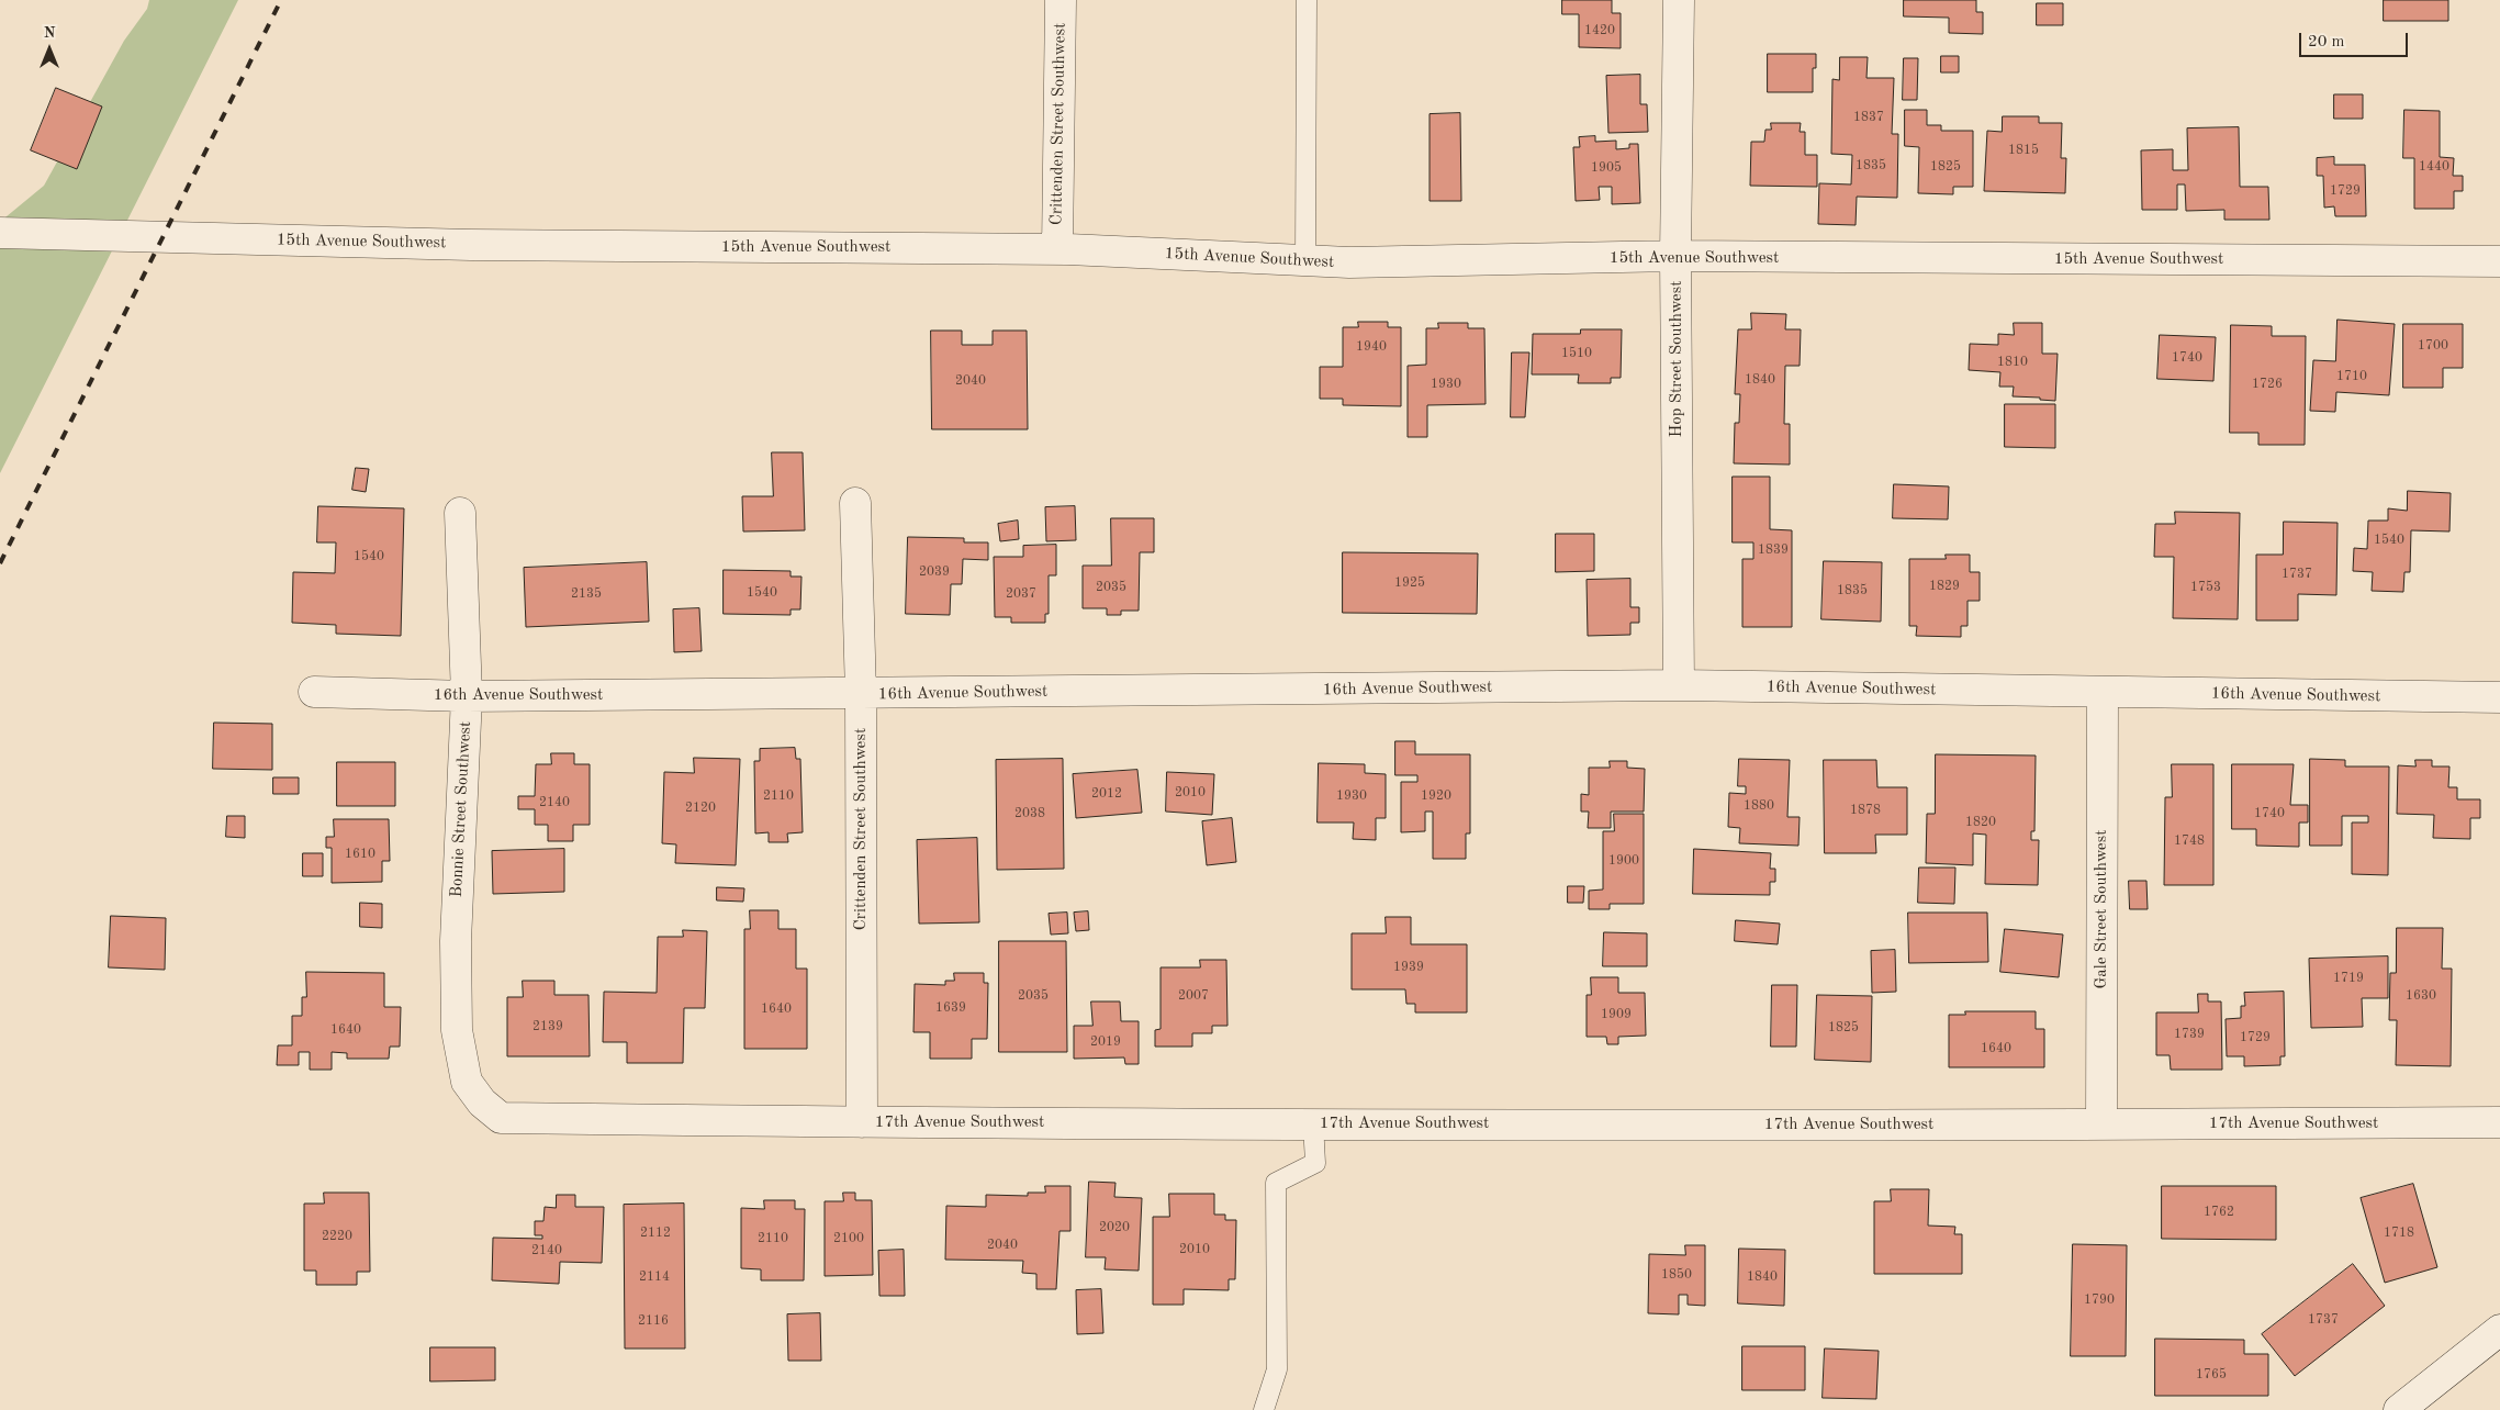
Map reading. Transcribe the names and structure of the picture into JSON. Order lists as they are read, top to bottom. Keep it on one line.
{"streets":{"street":["Crittenden Street Southwest","15th Avenue Southwest","Hop Street Southwest","16th Avenue Southwest","Bonnie Street Southwest","Gale Street Southwest","17th Avenue Southwest"]},"crossings":[["Crittenden Street Southwest","15th Avenue Southwest"],["Crittenden Street Southwest","16th Avenue Southwest"],["Crittenden Street Southwest","17th Avenue Southwest"],["15th Avenue Southwest","Hop Street Southwest"],["Hop Street Southwest","16th Avenue Southwest"],["16th Avenue Southwest","Bonnie Street Southwest"],["16th Avenue Southwest","Gale Street Southwest"],["Bonnie Street Southwest","17th Avenue Southwest"],["Gale Street Southwest","17th Avenue Southwest"]],"house_numbers":["1420","1837","1815","1835","1825","1440","1905","1729","1700","1940","1510","1740","1810","1710","1840","2040","1930","1726","1540","1839","1540","2039","1737","1925","1829","2035","1753","1835","1540","2135","2037","2010","2012","2110","1930","1920","2140","1880","2120","1878","2038","1740","1820","1748","1610","1900","1939","1719","2035","2007","1630","1639","1640","1909","2139","1825","1640","1739","1729","2019","1640","1762","2020","2112","1718","2220","2110","2100","2040","2010","2140","1850","2114","1840","1790","1737","2116","1765"],"scale_bar":"20 m","north":"top"}
